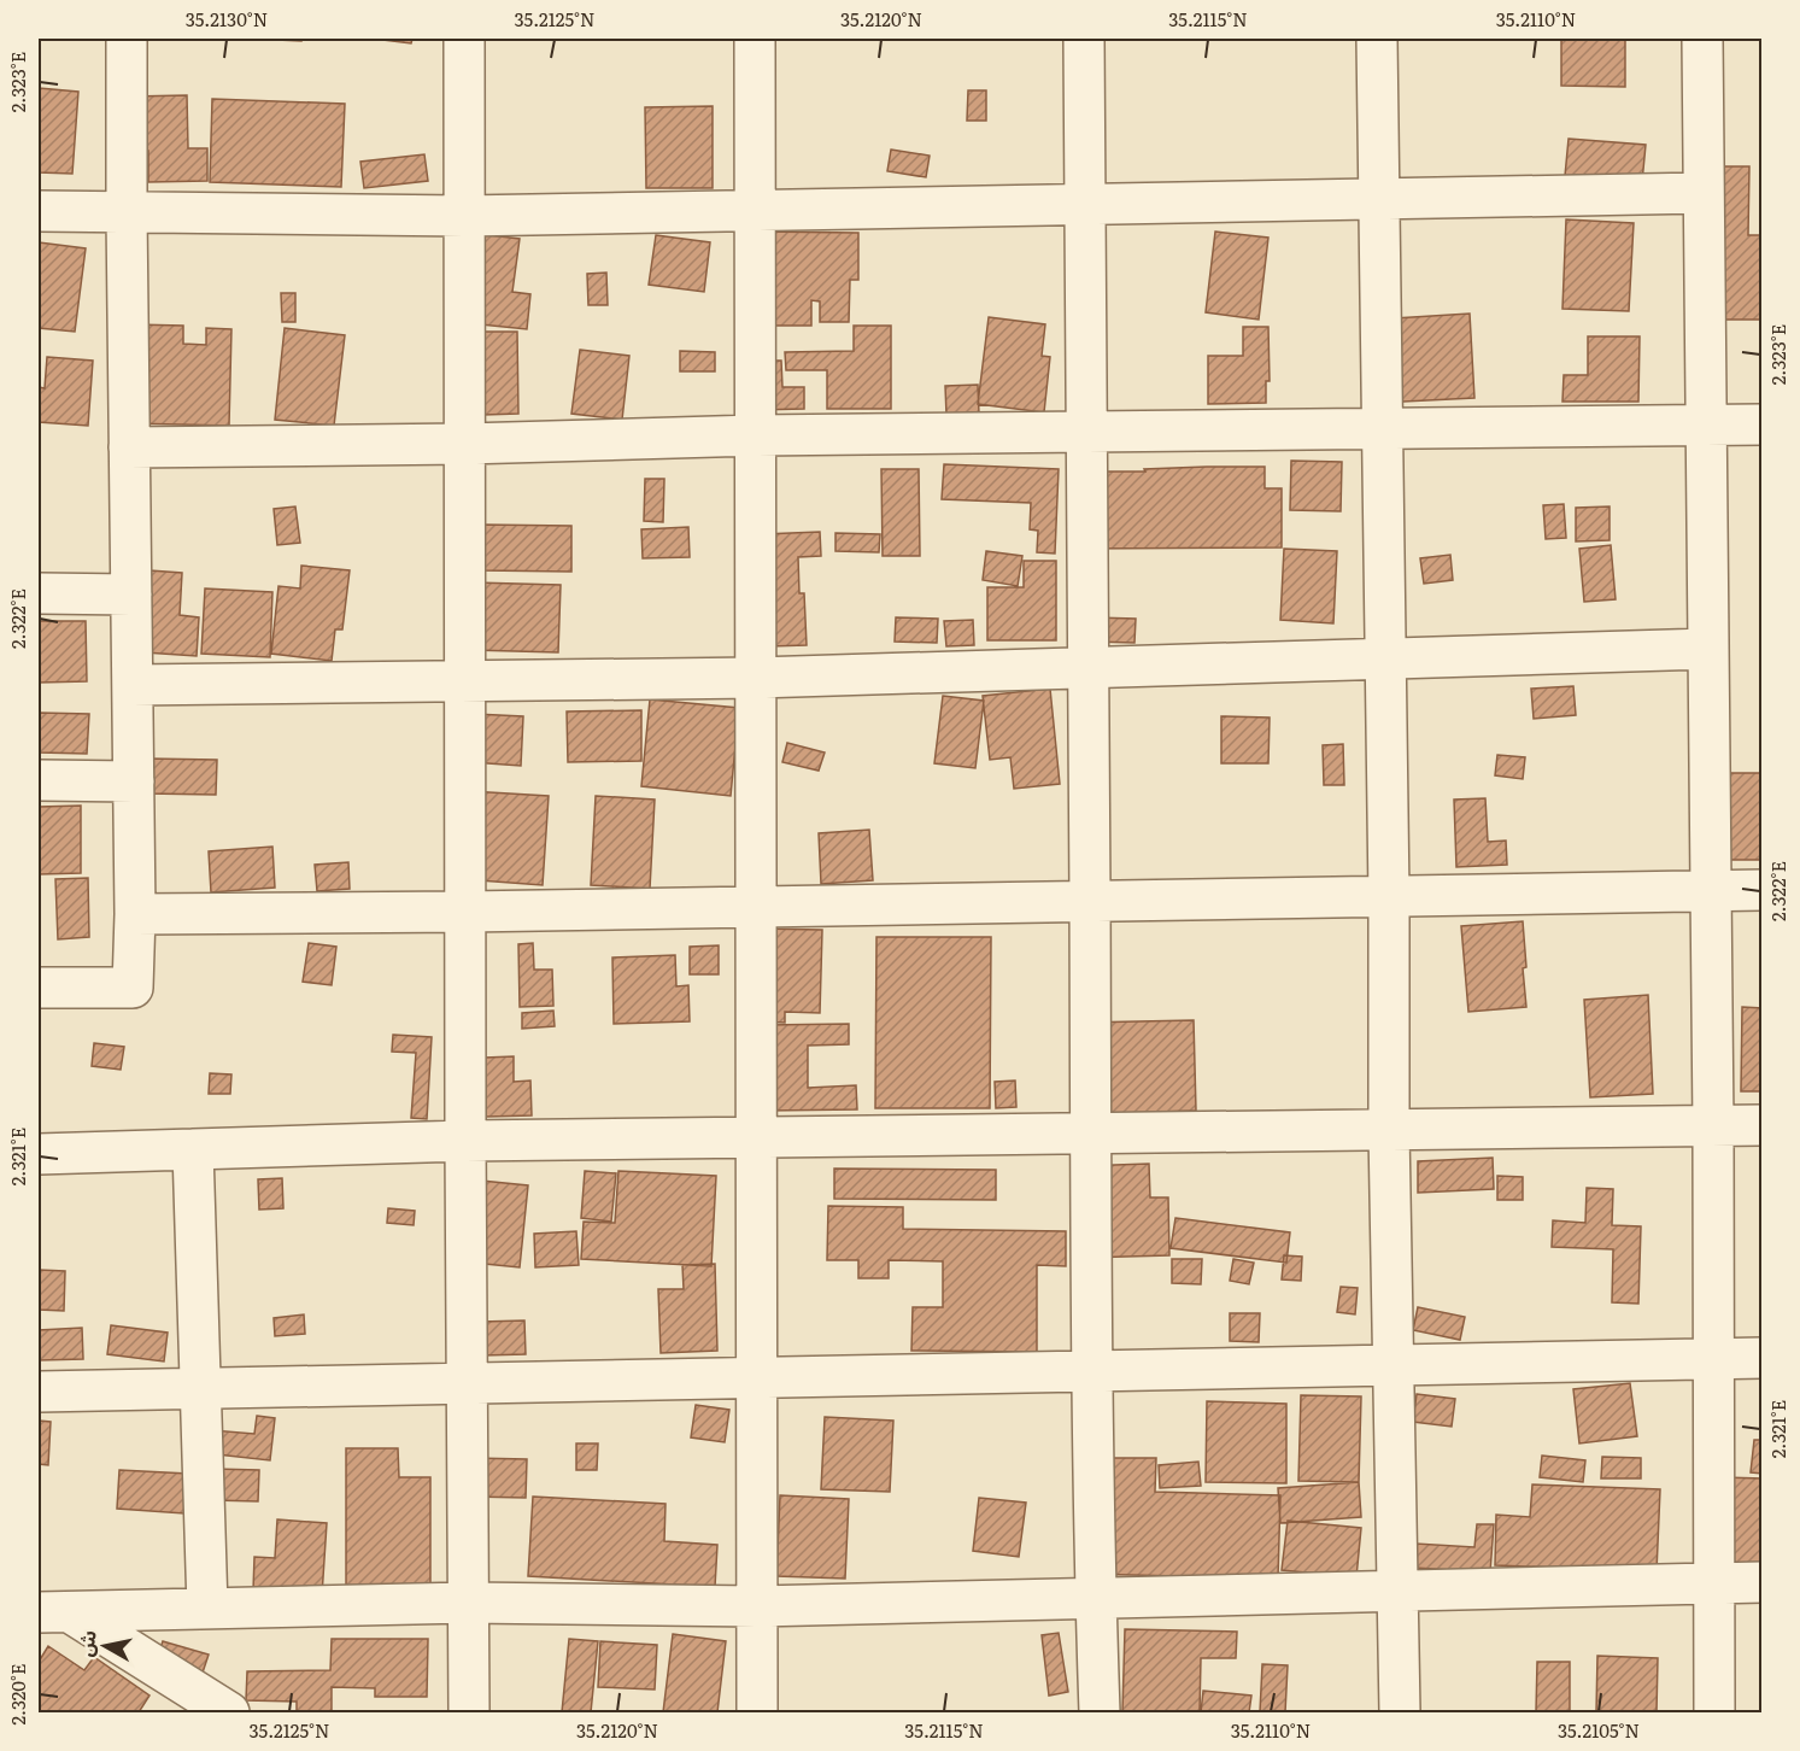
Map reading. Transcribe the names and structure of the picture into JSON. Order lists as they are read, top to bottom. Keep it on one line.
{"north":"left","coordinates":["35.2130°N","35.2125°N","35.2120°N","35.2115°N","35.2110°N","2.323°E","2.322°E","2.321°E","2.320°E","35.2105°N"]}
